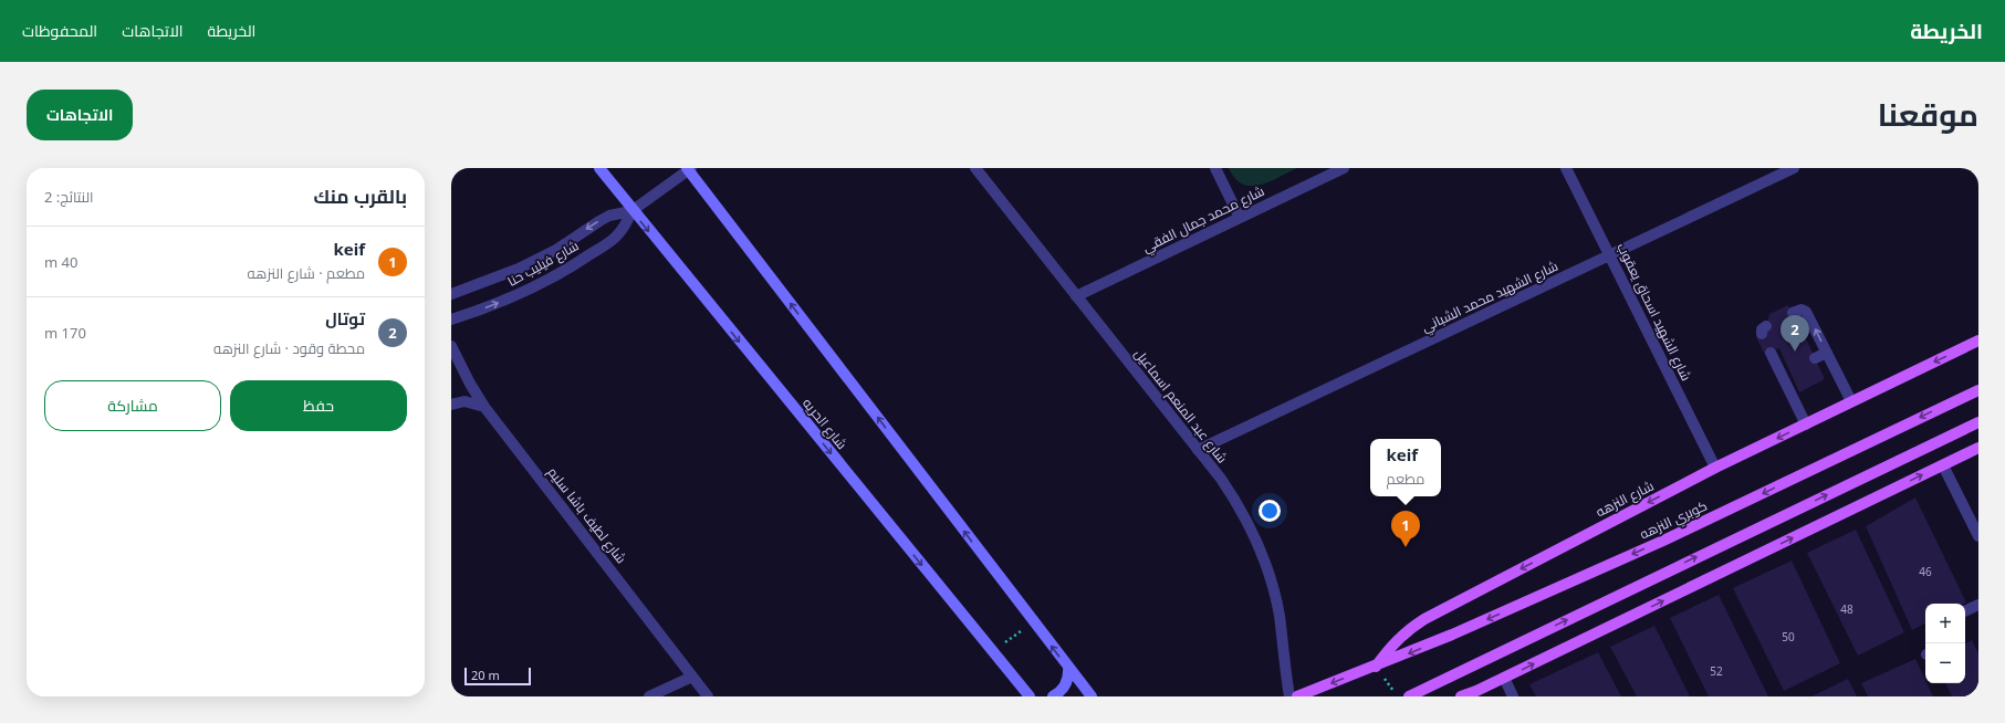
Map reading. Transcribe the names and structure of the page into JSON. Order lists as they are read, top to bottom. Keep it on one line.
{"streets":{"main road":["شارع النزهه","كوبري النزهه"],"street":["شارع محمد جمال الفقي","شارع فيليب حنا","شارع الشهيد محمد الشباني","شارع الشهيد اسحاق يعقوب","شارع عبد المنعم اسماعيل","شارع الحريه","شارع لطيف باشا سليم"]},"crossings":[["شارع محمد جمال الفقي","شارع عبد المنعم اسماعيل"],["شارع فيليب حنا","شارع الحريه"],["شارع الشهيد محمد الشباني","شارع الشهيد اسحاق يعقوب"],["شارع الشهيد محمد الشباني","شارع عبد المنعم اسماعيل"],["شارع الشهيد اسحاق يعقوب","شارع النزهه"],["شارع النزهه","كوبري النزهه"]],"house_numbers":["46","48","50","52"],"scale_bar":"20 m","page":{"header":"الخريطة","nav":["الخريطة","الاتجاهات","المحفوظات"],"title":"موقعنا","buttons":["الاتجاهات",["حفظ","مشاركة"]],"heading":["بالقرب منك","النتائج: 2"],"list":[{"mark":"1","name":"keif","note":"مطعم · شارع النزهه","value":"40 m"},{"mark":"2","name":"توتال","note":"محطة وقود · شارع النزهه","value":"170 m"}],"pins":["2","1"],"popup":["keif","مطعم"],"map_buttons":["+","−"],"scale":"20 m"}}
